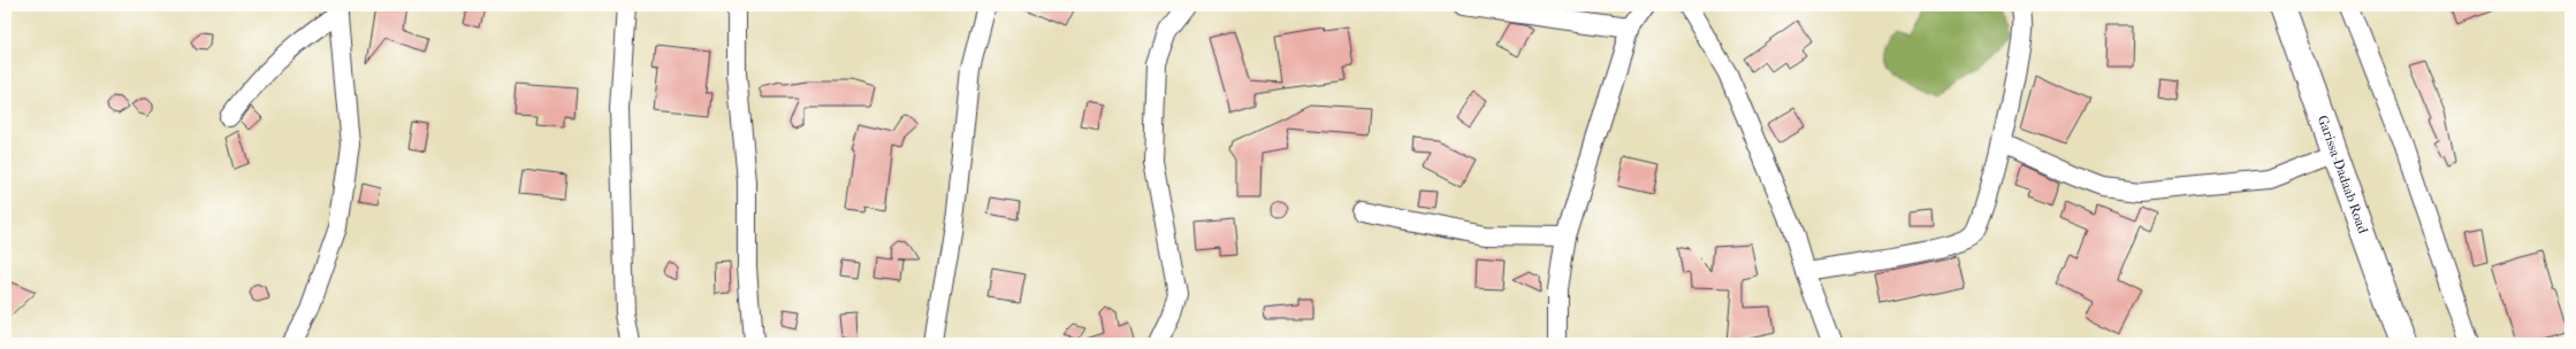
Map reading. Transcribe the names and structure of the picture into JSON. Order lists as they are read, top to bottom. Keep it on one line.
{"streets":{"highway":["Garissa-Dadaab Road"]}}
